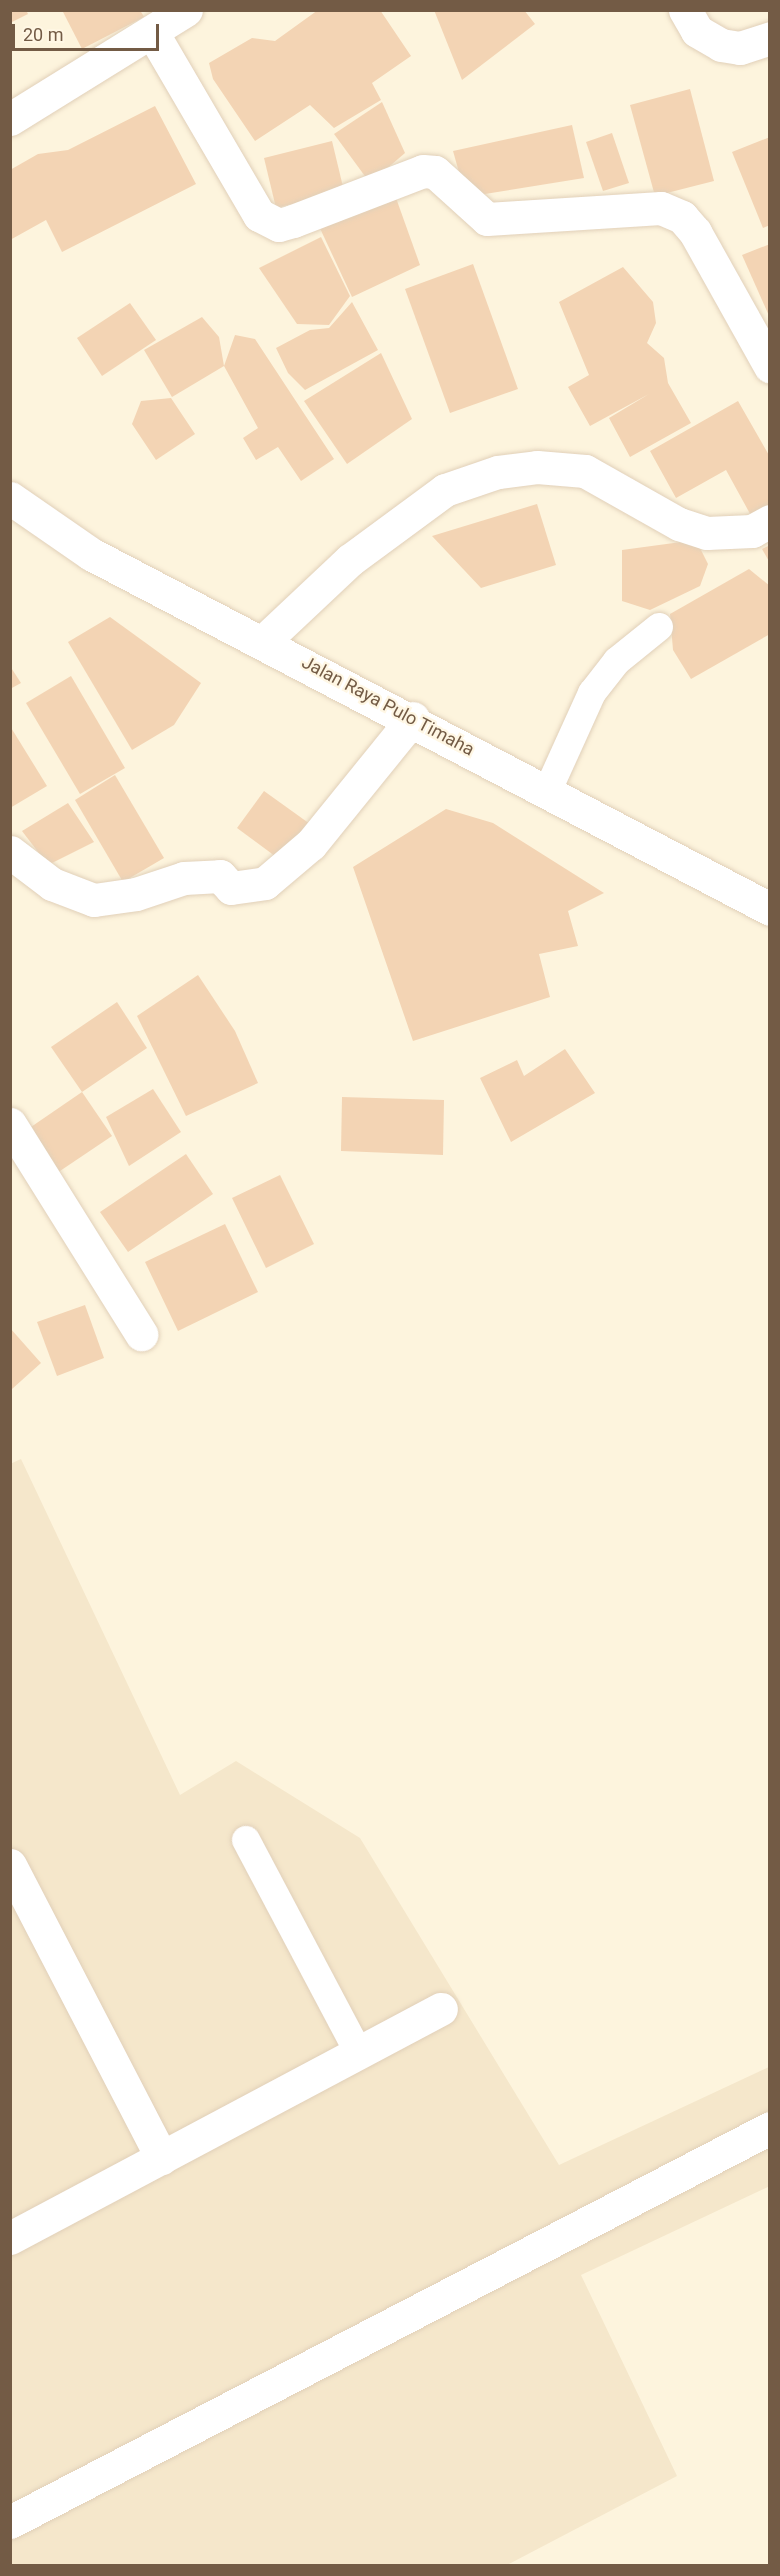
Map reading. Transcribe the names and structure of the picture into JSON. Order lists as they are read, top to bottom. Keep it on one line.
{"streets":{"street":["Jalan Raya Pulo Timaha"]},"scale_bar":"20 m"}
